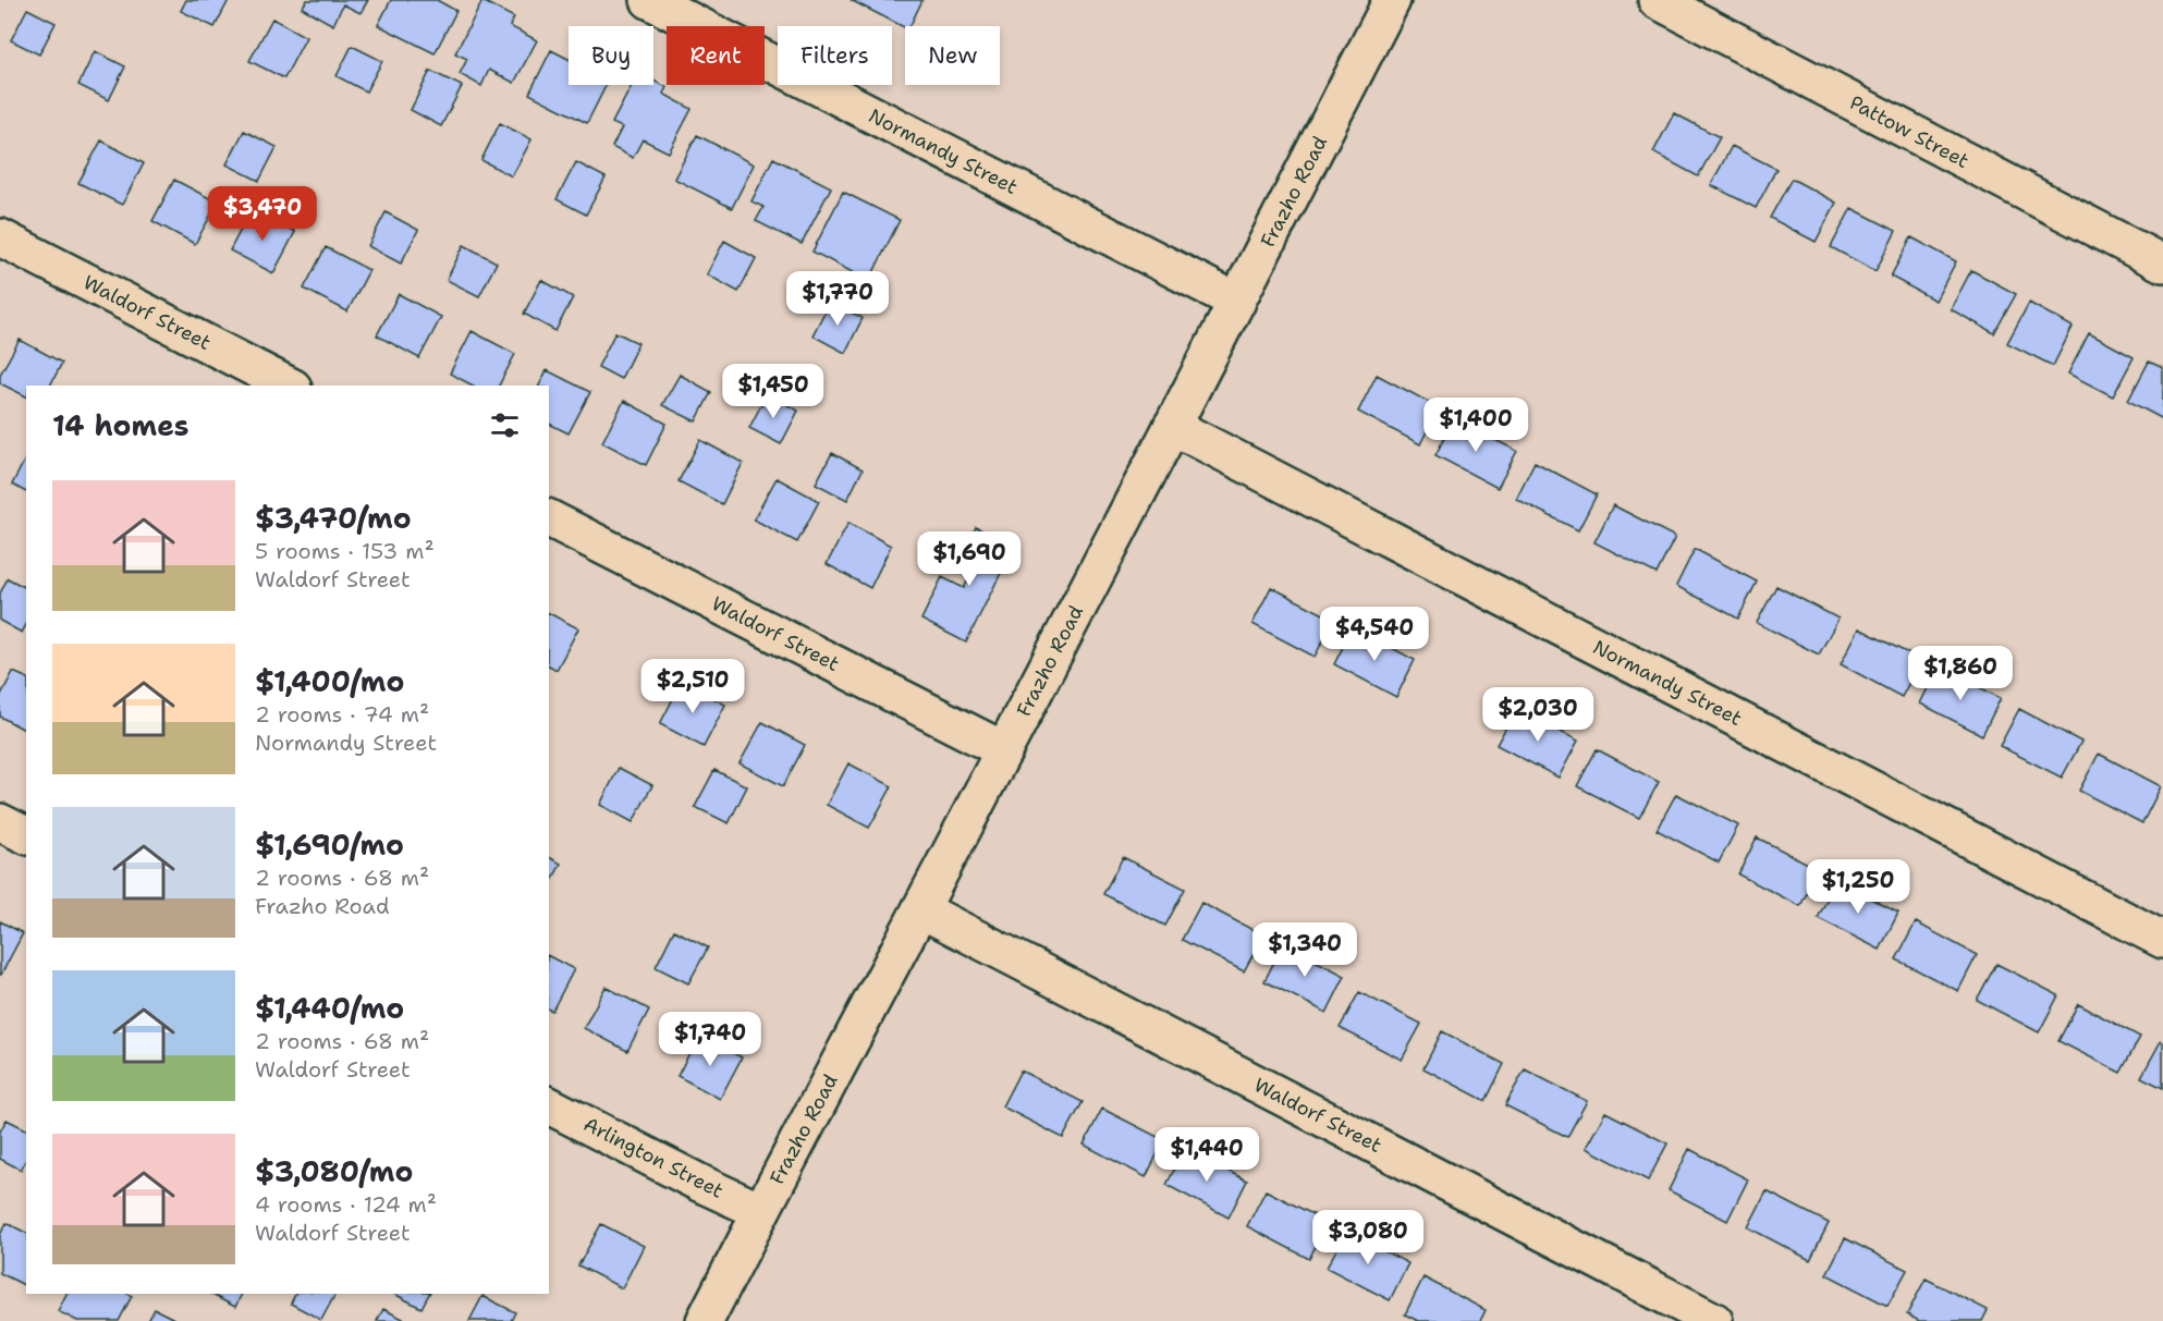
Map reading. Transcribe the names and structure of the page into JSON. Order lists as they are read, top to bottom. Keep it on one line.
{"streets":{"street":["Pattow Street","Normandy Street","Frazho Road","Waldorf Street","Arlington Street"]},"crossings":[["Normandy Street","Frazho Road"],["Frazho Road","Waldorf Street"],["Frazho Road","Arlington Street"]],"page":{"chip":["Buy","Rent","Filters","New"],"price":["$3,470","$1,770","$1,450","$1,400","$1,690","$4,540","$1,860","$2,510","$2,030","$1,250","$1,340","$1,740","$1,440","$3,080"],"heading":"14 homes","list":[{"name":"$3,470/mo","note":"5 rooms · 153 m² · Waldorf Street"},{"name":"$1,400/mo","note":"2 rooms · 74 m² · Normandy Street"},{"name":"$1,690/mo","note":"2 rooms · 68 m² · Frazho Road"},{"name":"$1,440/mo","note":"2 rooms · 68 m² · Waldorf Street"},{"name":"$3,080/mo","note":"4 rooms · 124 m² · Waldorf Street"}]}}
